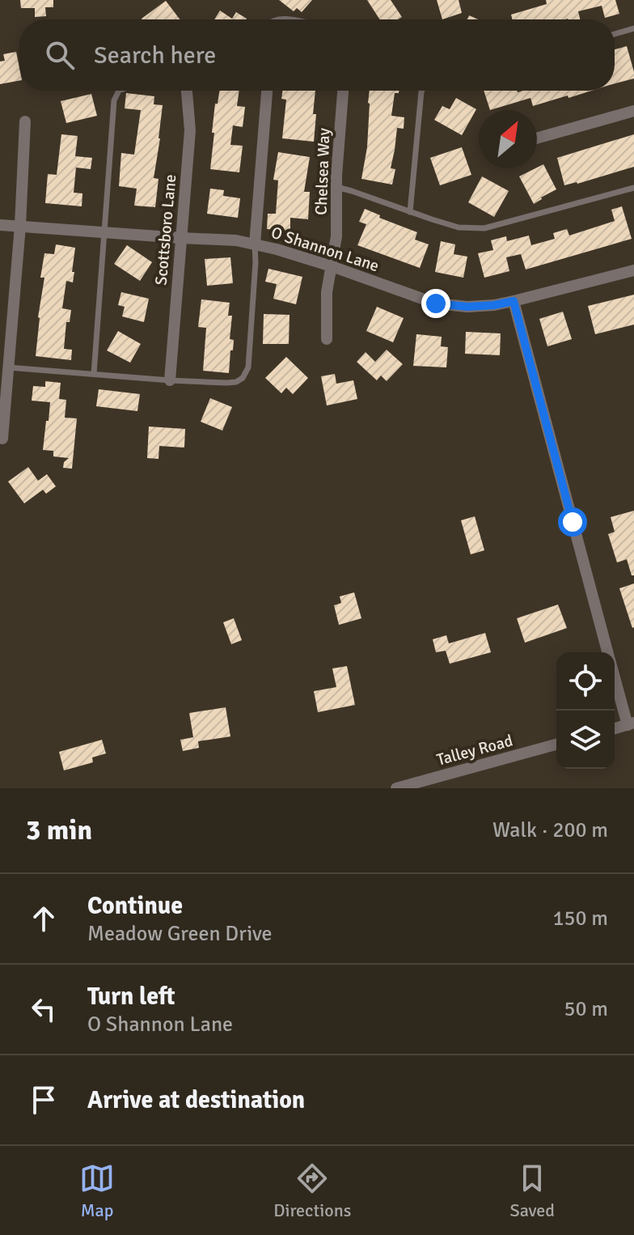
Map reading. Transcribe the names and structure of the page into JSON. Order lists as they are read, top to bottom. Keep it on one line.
{"streets":{"street":["Chelsea Way","Scottsboro Lane","O Shannon Lane","Talley Road"]},"crossings":[["Chelsea Way","O Shannon Lane"],["Scottsboro Lane","O Shannon Lane"]],"north":"top right","page":{"search":"Search here","heading":["3 min","Walk · 200 m"],"list":[["Continue","Meadow Green Drive","150 m"],["Turn left","O Shannon Lane","50 m"],"Arrive at destination"],"nav":["Map","Directions","Saved"]}}
